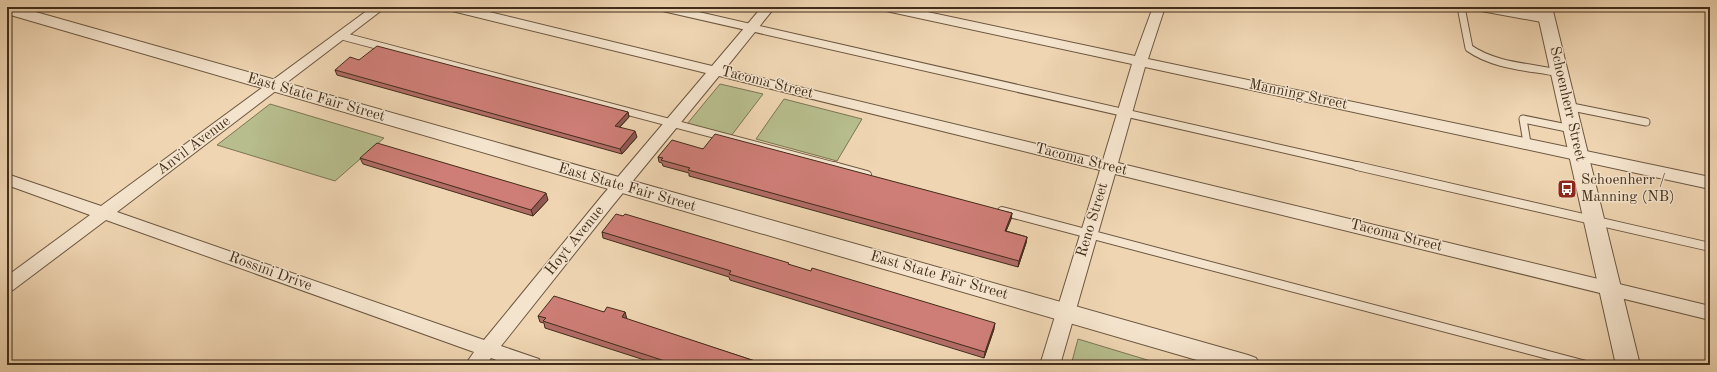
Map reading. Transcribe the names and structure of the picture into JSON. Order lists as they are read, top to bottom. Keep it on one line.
{"streets":{"street":["Tacoma Street","Manning Street","East State Fair Street","Schoenherr Street","Anvil Avenue","Reno Street","Hoyt Avenue","Rossini Drive"]},"crossings":[["Tacoma Street","Schoenherr Street"],["Tacoma Street","Reno Street"],["Tacoma Street","Hoyt Avenue"],["Manning Street","Schoenherr Street"],["Manning Street","Reno Street"],["East State Fair Street","Anvil Avenue"],["East State Fair Street","Reno Street"],["East State Fair Street","Hoyt Avenue"],["Anvil Avenue","Rossini Drive"],["Hoyt Avenue","Rossini Drive"]],"places":{"bus stop":["Schoenherr / Manning (NB)"]}}
